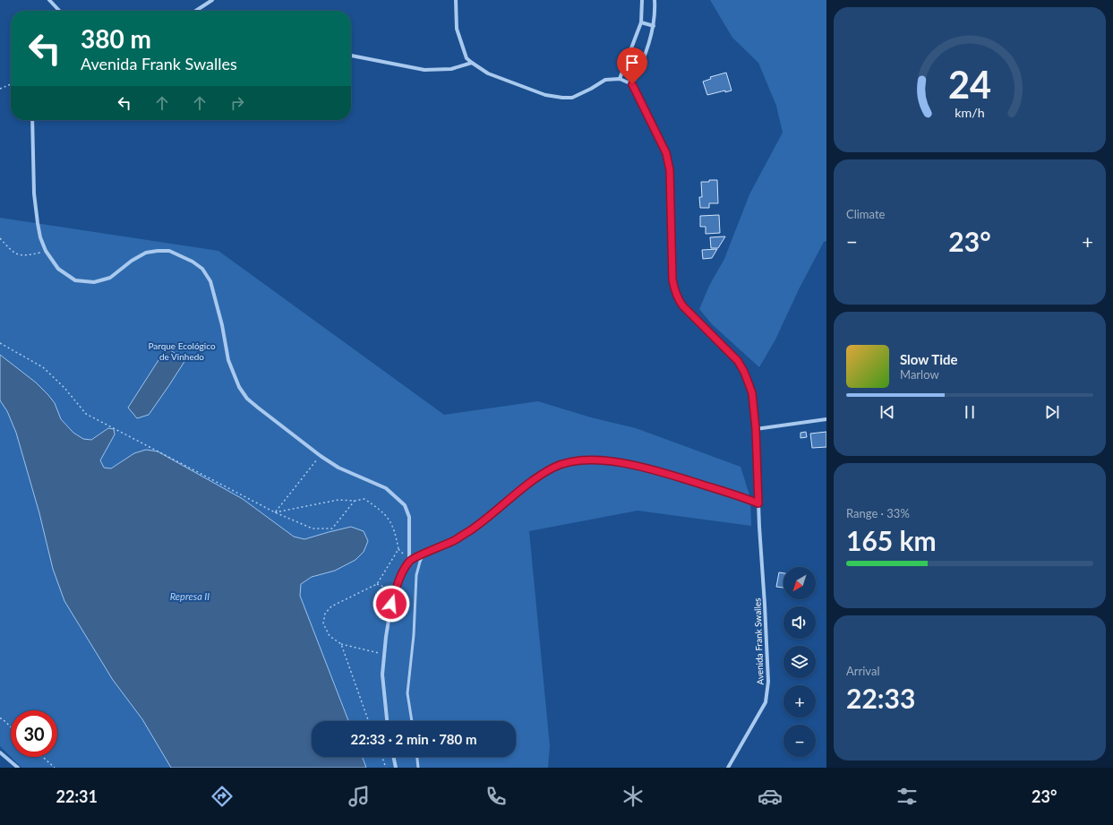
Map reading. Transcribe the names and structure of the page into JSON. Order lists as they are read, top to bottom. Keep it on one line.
{"streets":{"street":["Avenida Frank Swalles"]},"water":["Represa II"],"parks":["Parque Ecológico de Vinhedo"],"north":"bottom left","page":{"turn":["380 m","Avenida Frank Swalles"],"tile":["Climate",["Range · 33%","165 km"],["Arrival","22:33"]],"heat":["−","23°","+"],"song":["Slow Tide","Marlow"],"map_buttons":["+","−"],"limit":"30","trip":"22:33 · 2 min · 780 m","tabs":["22:31","23°"],"gauge":["24","km/h"]}}
